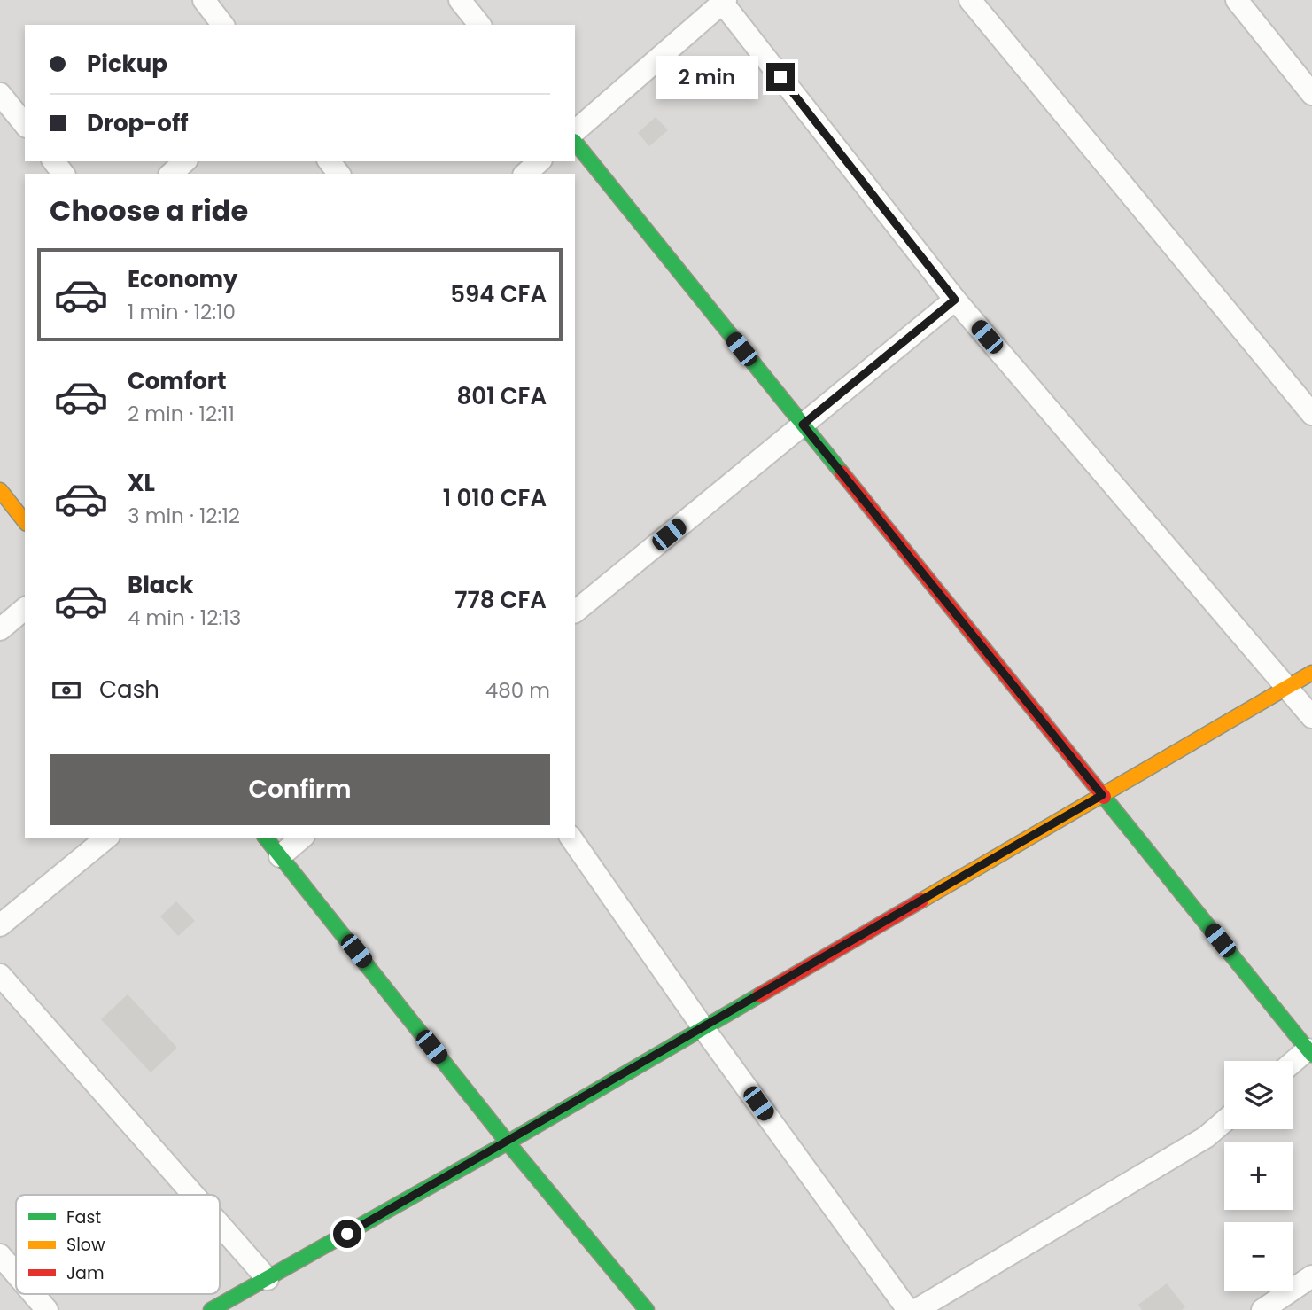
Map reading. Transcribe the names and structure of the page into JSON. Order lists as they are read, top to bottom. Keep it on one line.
{"legend":["Fast","Slow","Jam"],"page":{"banner":["Pickup","Drop-off"],"bubble":"2 min","heading":"Choose a ride","list":[{"name":"Economy","note":"1 min · 12:10","value":"594 CFA"},{"name":"Comfort","note":"2 min · 12:11","value":"801 CFA"},{"name":"XL","note":"3 min · 12:12","value":"1 010 CFA"},{"name":"Black","note":"4 min · 12:13","value":"778 CFA"}],"pay":["Cash","480 m"],"buttons":"Confirm","map_buttons":["+","−"]}}
